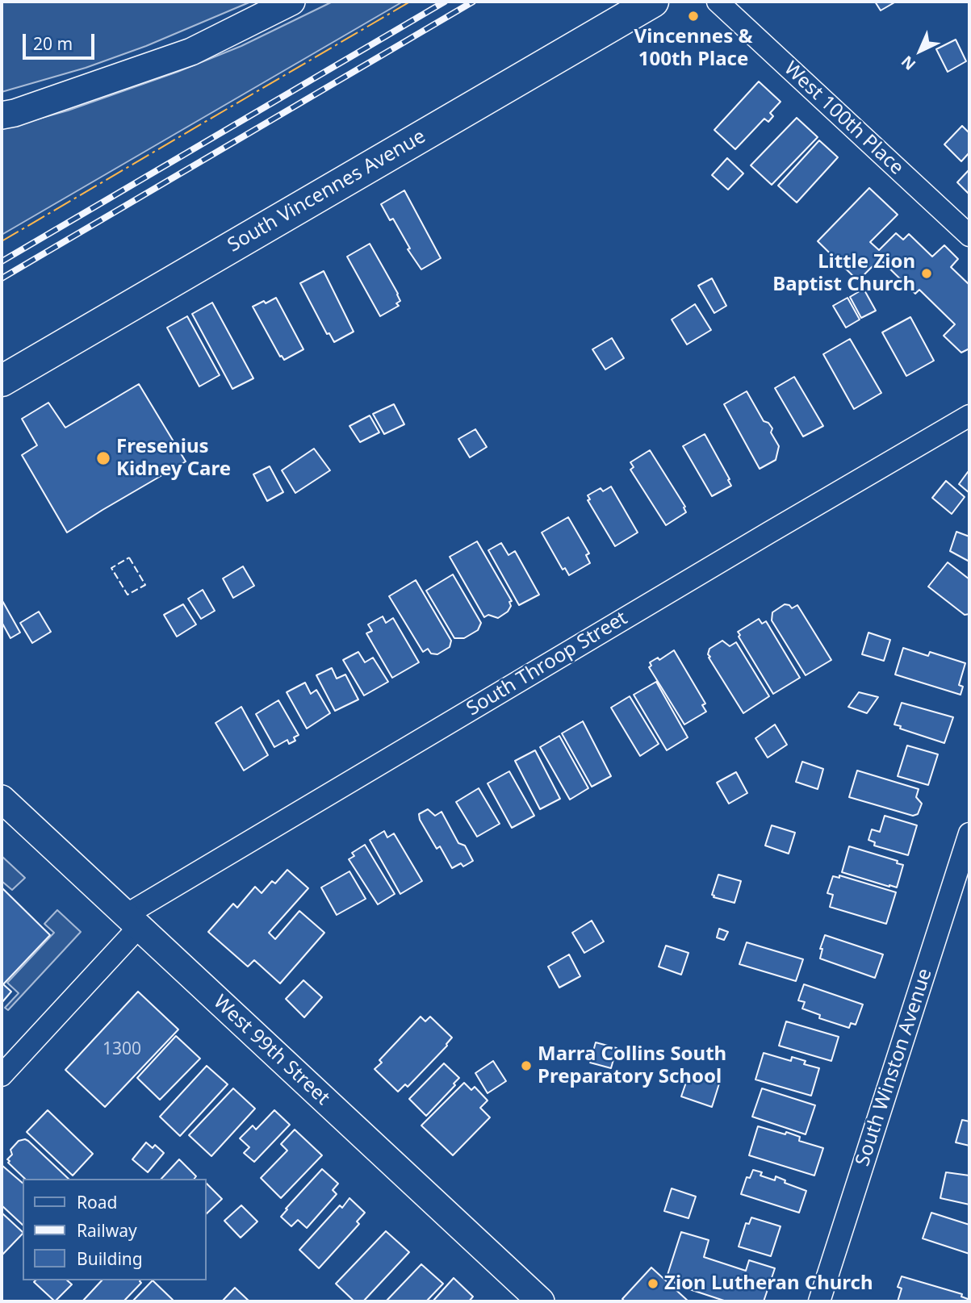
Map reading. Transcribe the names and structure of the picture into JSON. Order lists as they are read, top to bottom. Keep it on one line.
{"streets":{"main road":["South Vincennes Avenue"],"street":["West 100th Place","South Throop Street","West 99th Street","South Winston Avenue"]},"crossings":[["South Throop Street","West 99th Street"]],"places":["Vincennes & 100th Place","Little Zion Baptist Church","Fresenius Kidney Care","Marra Collins South Preparatory School","Zion Lutheran Church"],"house_numbers":["1300"],"legend":["Road","Railway","Building"],"scale_bar":"20 m","north":"bottom left"}
